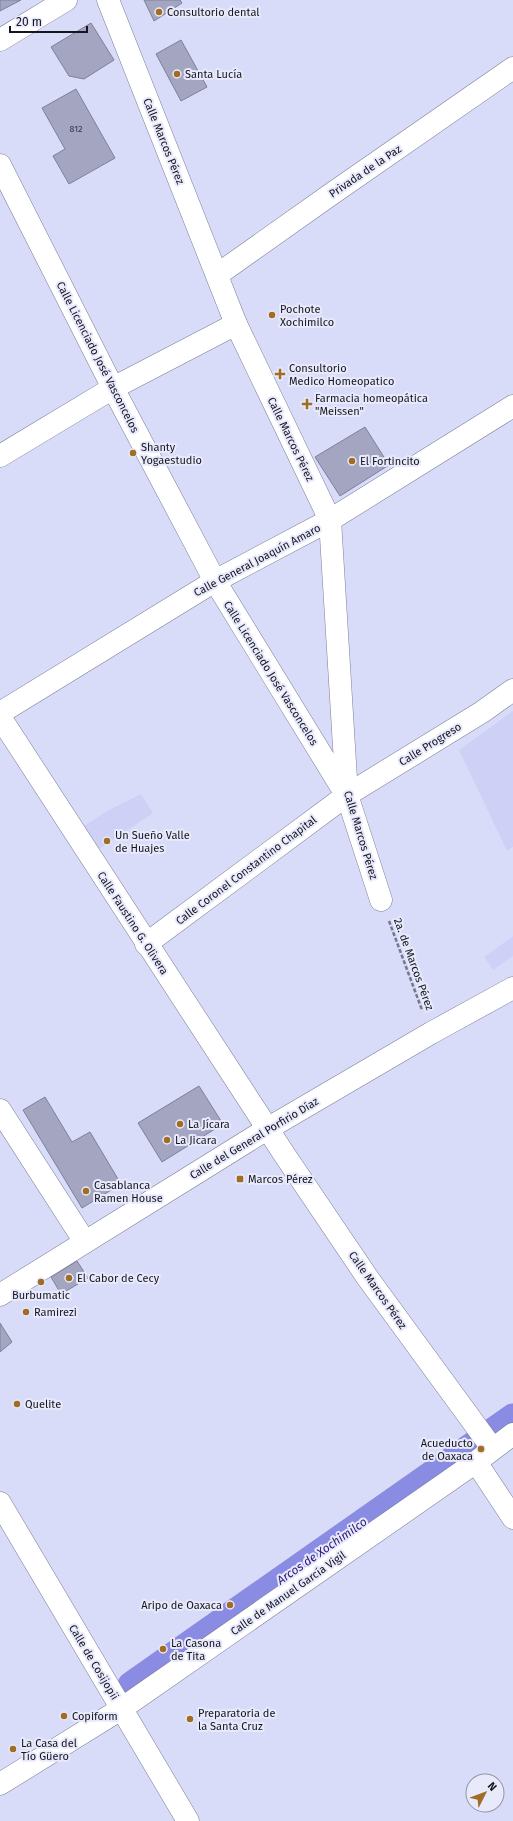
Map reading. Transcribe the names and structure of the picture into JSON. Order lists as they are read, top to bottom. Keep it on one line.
{"streets":{"street":["Calle Marcos Pérez","Privada de la Paz","Calle Licenciado José Vasconcelos","Calle General Joaquín Amaro","Calle Progreso","Calle Coronel Constantino Chapital","Calle Faustino G. Olivera","Calle del General Porfirio Díaz","Calle de Manuel García Vigil","Calle de Cosijopii"],"path":["2a. de Marcos Pérez"]},"crossings":[["Calle Marcos Pérez","Privada de la Paz"],["Calle Marcos Pérez","Calle Licenciado José Vasconcelos"],["Calle Marcos Pérez","Calle General Joaquín Amaro"],["Calle Marcos Pérez","Calle Progreso"],["Calle Marcos Pérez","Calle Coronel Constantino Chapital"],["Calle Marcos Pérez","Calle Faustino G. Olivera"],["Calle Marcos Pérez","2a. de Marcos Pérez"],["Calle Marcos Pérez","Calle del General Porfirio Díaz"],["Calle Marcos Pérez","Calle de Manuel García Vigil"],["Calle Licenciado José Vasconcelos","Calle General Joaquín Amaro"],["Calle Licenciado José Vasconcelos","Calle Progreso"],["Calle Licenciado José Vasconcelos","Calle Coronel Constantino Chapital"],["Calle Progreso","Calle Coronel Constantino Chapital"],["Calle Coronel Constantino Chapital","Calle Faustino G. Olivera"],["Calle Faustino G. Olivera","Calle del General Porfirio Díaz"],["2a. de Marcos Pérez","Calle del General Porfirio Díaz"],["Calle de Manuel García Vigil","Calle de Cosijopii"]],"water":["Arcos de Xochimilco"],"places":{"other":["Consultorio dental","Santa Lucía","Pochote Xochimilco","Shanty Yogaestudio","El Fortincito","Un Sueño Valle de Huajes","La Jícara","La Jicara","Casablanca Ramen House","El Cabor de Cecy","Burbumatic","Ramirezi","Quelite","Acueducto de Oaxaca","Aripo de Oaxaca","La Casona de Tita","Copiform","Preparatoria de la Santa Cruz","La Casa del Tío Güero"],"health":["Consultorio Medico Homeopatico","Farmacia homeopática \"Meissen\""],"transit":["Marcos Pérez"]},"house_numbers":["812"],"scale_bar":"20 m","north":"top right"}
